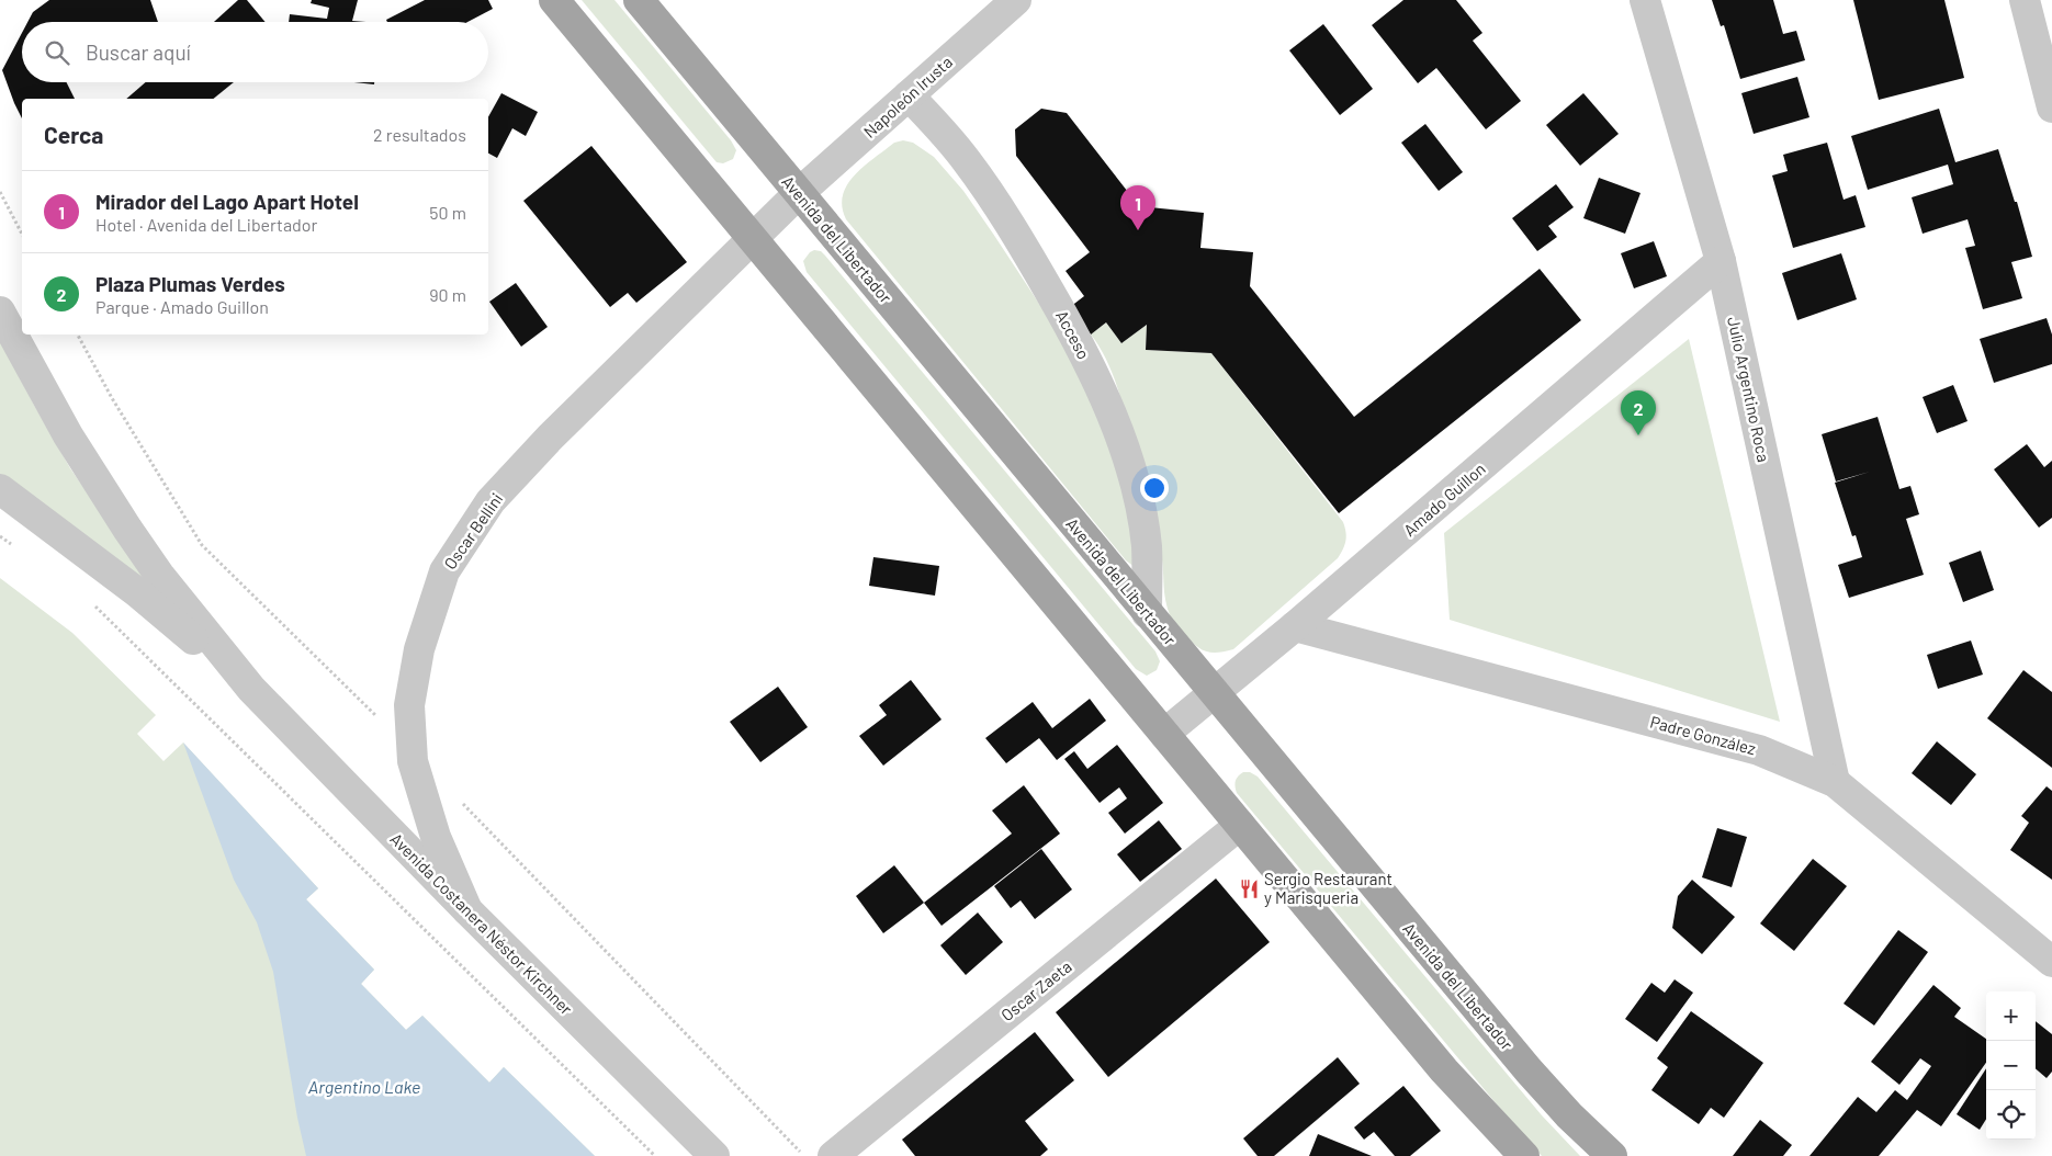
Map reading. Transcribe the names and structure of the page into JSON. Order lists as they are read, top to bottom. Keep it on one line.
{"streets":{"main road":["Avenida del Libertador"],"street":["Napoleón Irusta","Acceso","Julio Argentino Roca","Amado Guillon","Oscar Bellini","Padre González","Avenida Costanera Néstor Kirchner","Oscar Zaeta"]},"crossings":[["Napoleón Irusta","Avenida del Libertador"],["Napoleón Irusta","Acceso"],["Napoleón Irusta","Oscar Bellini"],["Avenida del Libertador","Acceso"],["Avenida del Libertador","Amado Guillon"],["Avenida del Libertador","Oscar Bellini"],["Julio Argentino Roca","Amado Guillon"],["Julio Argentino Roca","Padre González"],["Amado Guillon","Padre González"],["Oscar Bellini","Avenida Costanera Néstor Kirchner"]],"water":["Argentino Lake"],"places":{"restaurant":["Sergio Restaurant y Marisqueria"]},"page":{"search":"Buscar aquí","heading":["Cerca","2 resultados"],"list":[{"mark":"1","name":"Mirador del Lago Apart Hotel","note":"Hotel · Avenida del Libertador","value":"50 m"},{"mark":"2","name":"Plaza Plumas Verdes","note":"Parque · Amado Guillon","value":"90 m"}],"pins":["1","2"],"map_buttons":["+","−"]}}
